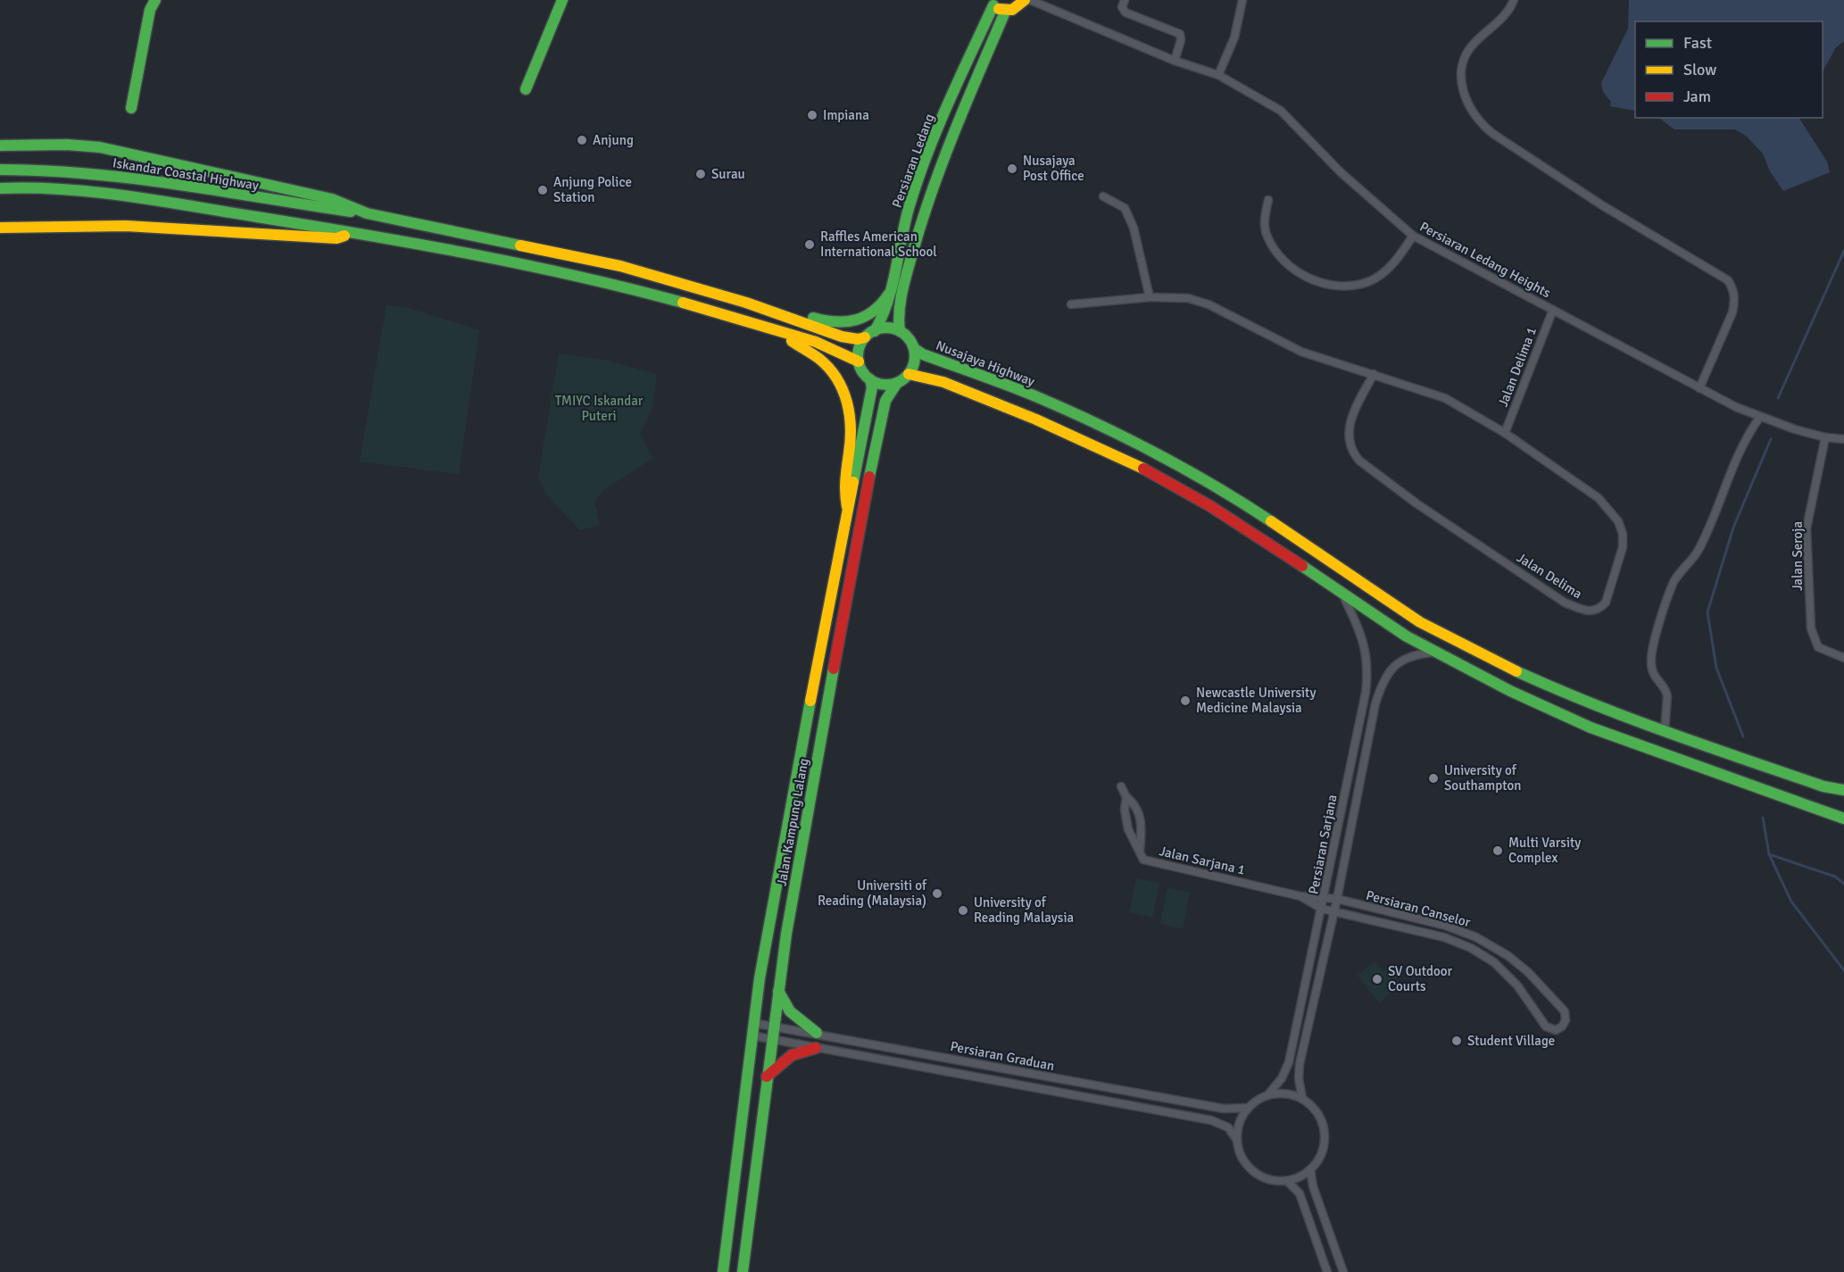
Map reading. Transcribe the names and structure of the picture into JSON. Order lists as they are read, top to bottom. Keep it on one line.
{"streets":{"main road":["Persiaran Ledang","Iskandar Coastal Highway","Nusajaya Highway","Jalan Kampung Lalang"],"street":["Persiaran Ledang Heights","Jalan Delima 1","Jalan Seroja","Jalan Delima","Persiaran Sarjana","Jalan Sarjana 1","Persiaran Canselor","Persiaran Graduan"]},"crossings":[["Persiaran Ledang","Nusajaya Highway"],["Persiaran Ledang","Jalan Kampung Lalang"],["Persiaran Ledang Heights","Jalan Delima 1"],["Persiaran Ledang Heights","Jalan Seroja"],["Nusajaya Highway","Jalan Kampung Lalang"],["Jalan Delima 1","Jalan Delima"],["Jalan Kampung Lalang","Persiaran Graduan"],["Persiaran Sarjana","Persiaran Canselor"],["Persiaran Sarjana","Persiaran Graduan"],["Jalan Sarjana 1","Persiaran Canselor"]],"parks":["TMIYC Iskandar Puteri"],"places":["Impiana","Anjung","Nusajaya Post Office","Surau","Anjung Police Station","Raffles American International School","Newcastle University Medicine Malaysia","University of Southampton","Multi Varsity Complex","Universiti of Reading (Malaysia)","University of Reading Malaysia","SV Outdoor Courts","Student Village"],"legend":["Fast","Slow","Jam"]}
